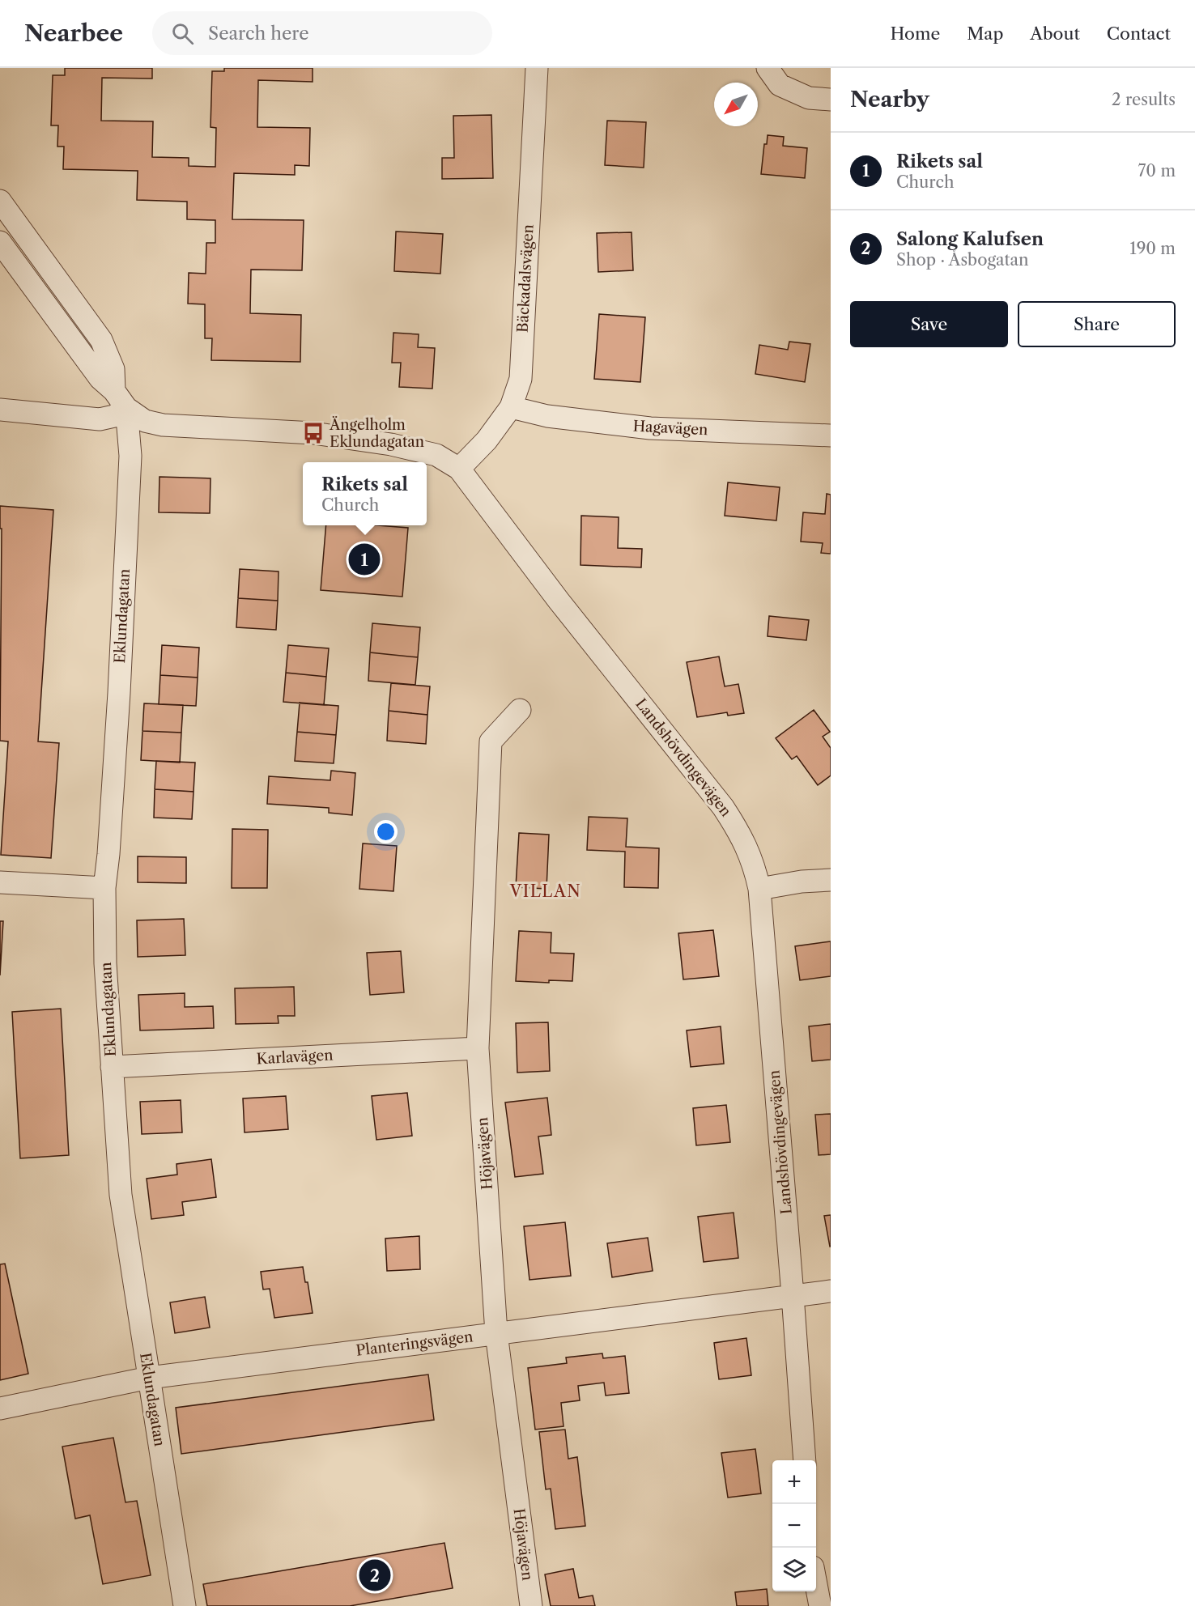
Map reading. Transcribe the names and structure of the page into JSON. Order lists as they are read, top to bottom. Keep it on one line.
{"streets":{"street":["Bäckadalsvägen","Hagavägen","Eklundagatan","Landshövdingevägen","Karlavägen","Höjavägen","Planteringsvägen"]},"crossings":[["Bäckadalsvägen","Hagavägen"],["Bäckadalsvägen","Landshövdingevägen"],["Eklundagatan","Landshövdingevägen"],["Eklundagatan","Karlavägen"],["Eklundagatan","Planteringsvägen"],["Landshövdingevägen","Planteringsvägen"],["Karlavägen","Höjavägen"],["Höjavägen","Planteringsvägen"]],"districts":["VILLAN"],"places":{"bus stop":["Ängelholm Eklundagatan"]},"north":"bottom left","page":{"header":"Nearbee","search":"Search here","nav":["Home","Map","About","Contact"],"heading":["Nearby","2 results"],"list":[{"mark":"1","name":"Rikets sal","note":"Church","value":"70 m"},{"mark":"2","name":"Salong Kalufsen","note":"Shop · Åsbogatan","value":"190 m"}],"buttons":["Save","Share"],"popup":["Rikets sal","Church"],"pins":["1","2"],"map_buttons":["+","−"]}}
